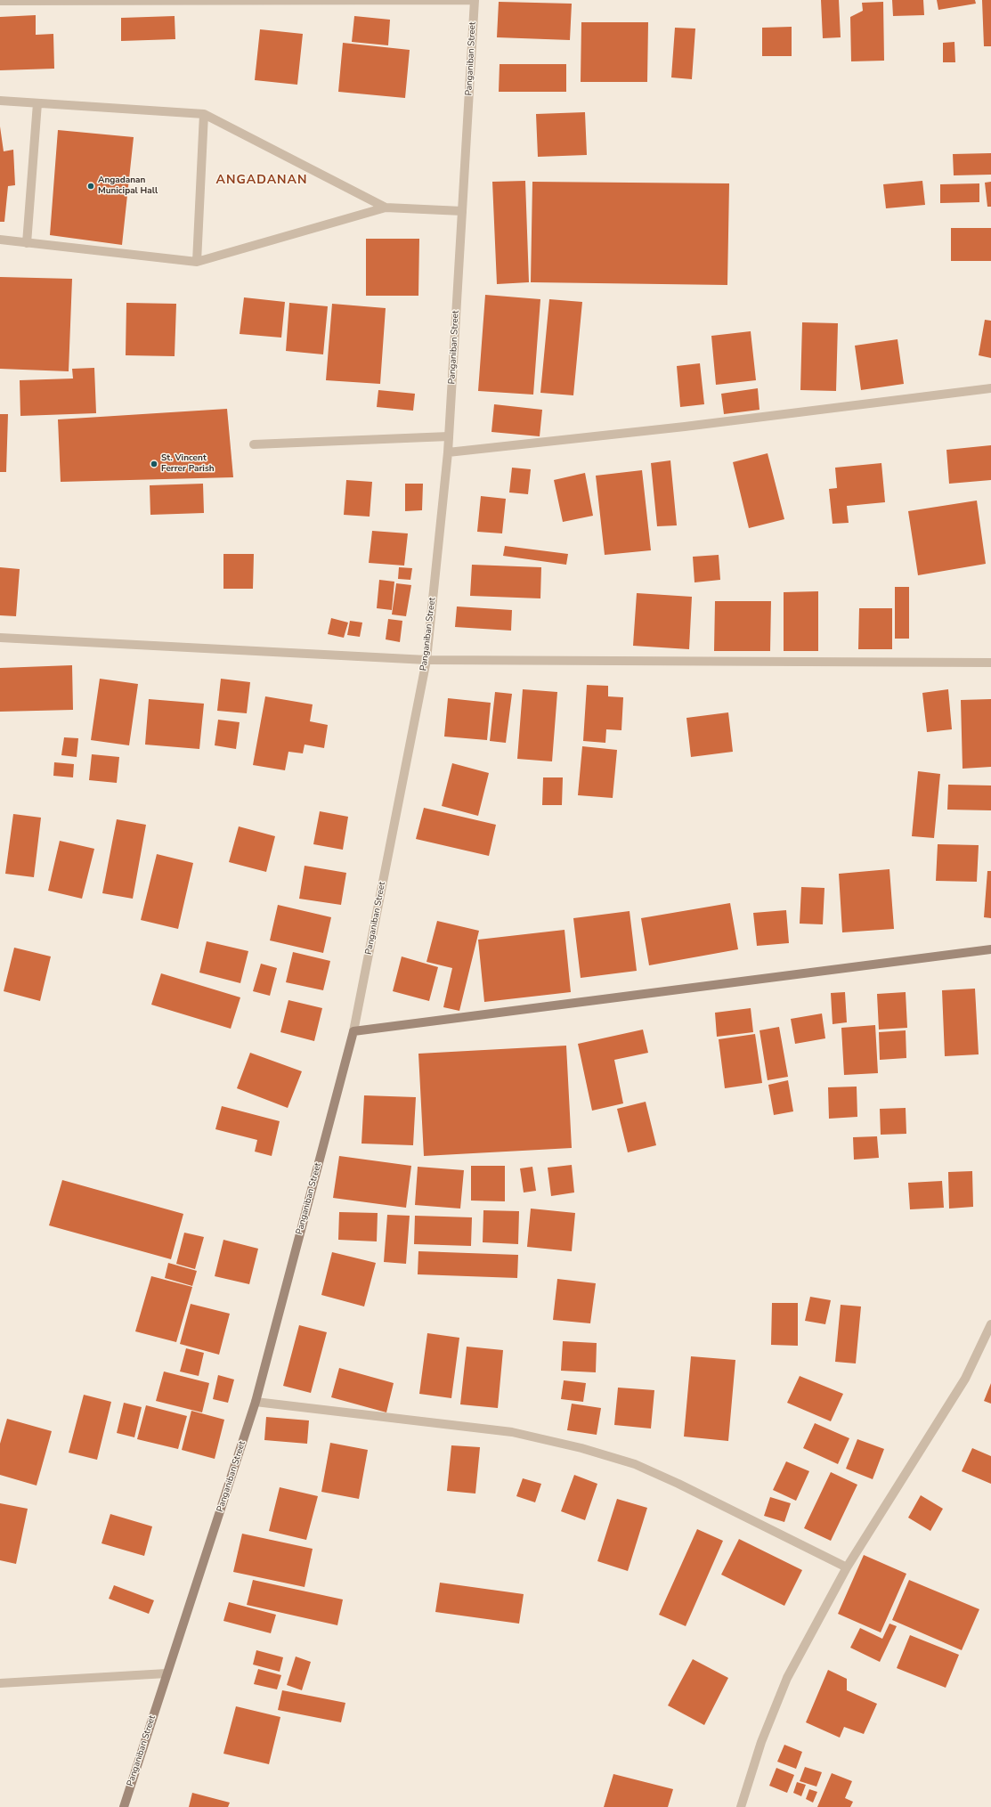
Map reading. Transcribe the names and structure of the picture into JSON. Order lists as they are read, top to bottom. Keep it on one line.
{"streets":{"main road":["Panganiban Street"]},"districts":["ANGADANAN"],"places":["Angadanan Municipal Hall","St. Vincent Ferrer Parish"]}
